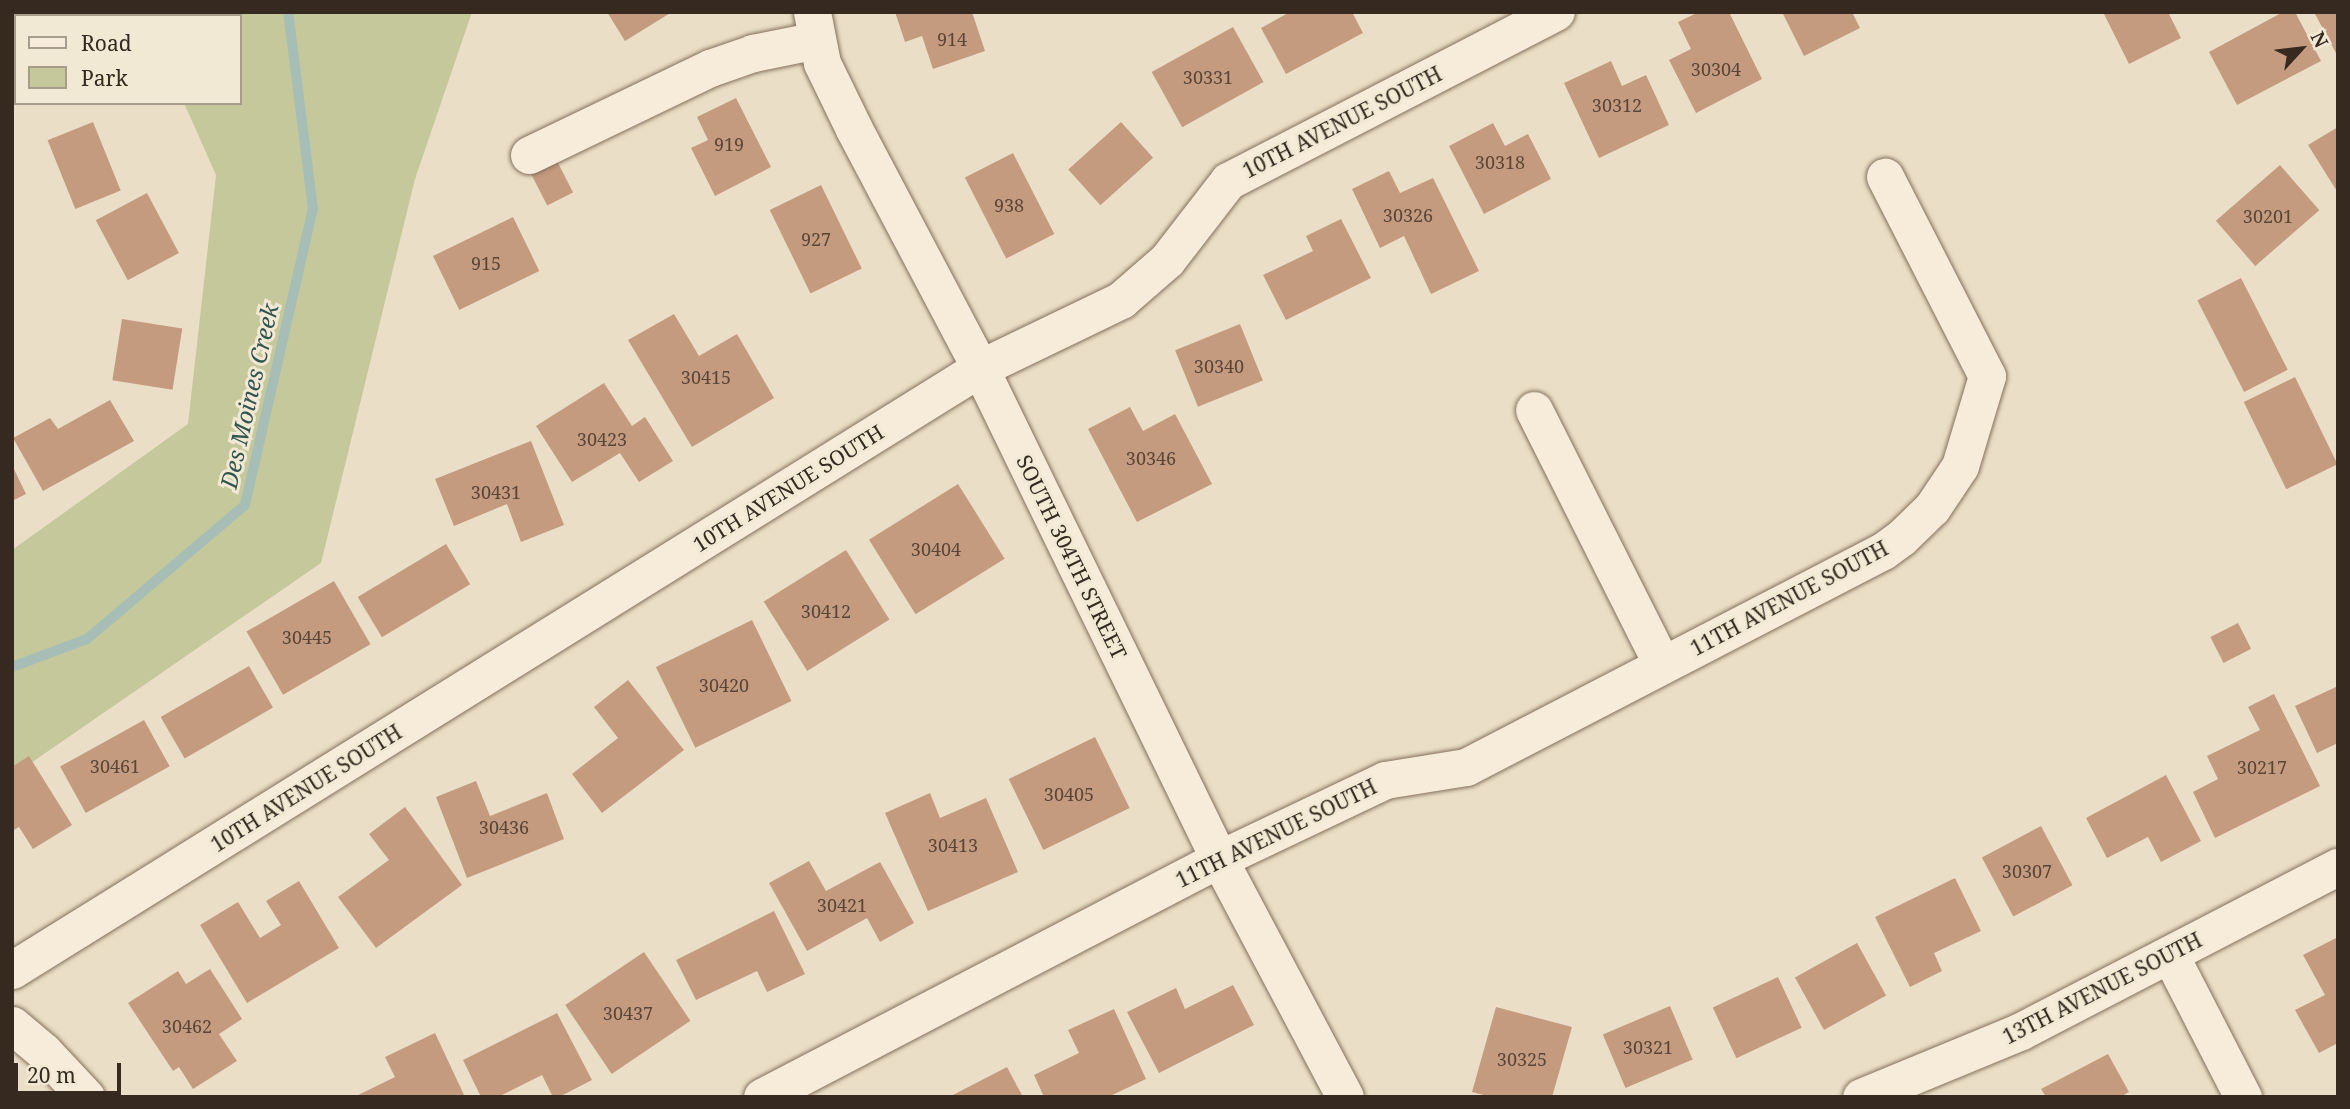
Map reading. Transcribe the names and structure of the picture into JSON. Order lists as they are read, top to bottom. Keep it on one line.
{"streets":{"street":["10TH AVENUE SOUTH","SOUTH 304TH STREET","11TH AVENUE SOUTH","13TH AVENUE SOUTH"]},"crossings":[["10TH AVENUE SOUTH","SOUTH 304TH STREET"],["SOUTH 304TH STREET","11TH AVENUE SOUTH"]],"water":["Des Moines Creek"],"house_numbers":["914","30304","30331","30312","919","30318","938","30326","30201","927","915","30340","30415","30423","30346","30431","30404","30412","30445","30420","30461","30217","30405","30436","30413","30307","30421","30437","30462","30321","30325"],"legend":["Road","Park"],"scale_bar":"20 m","north":"top right"}
